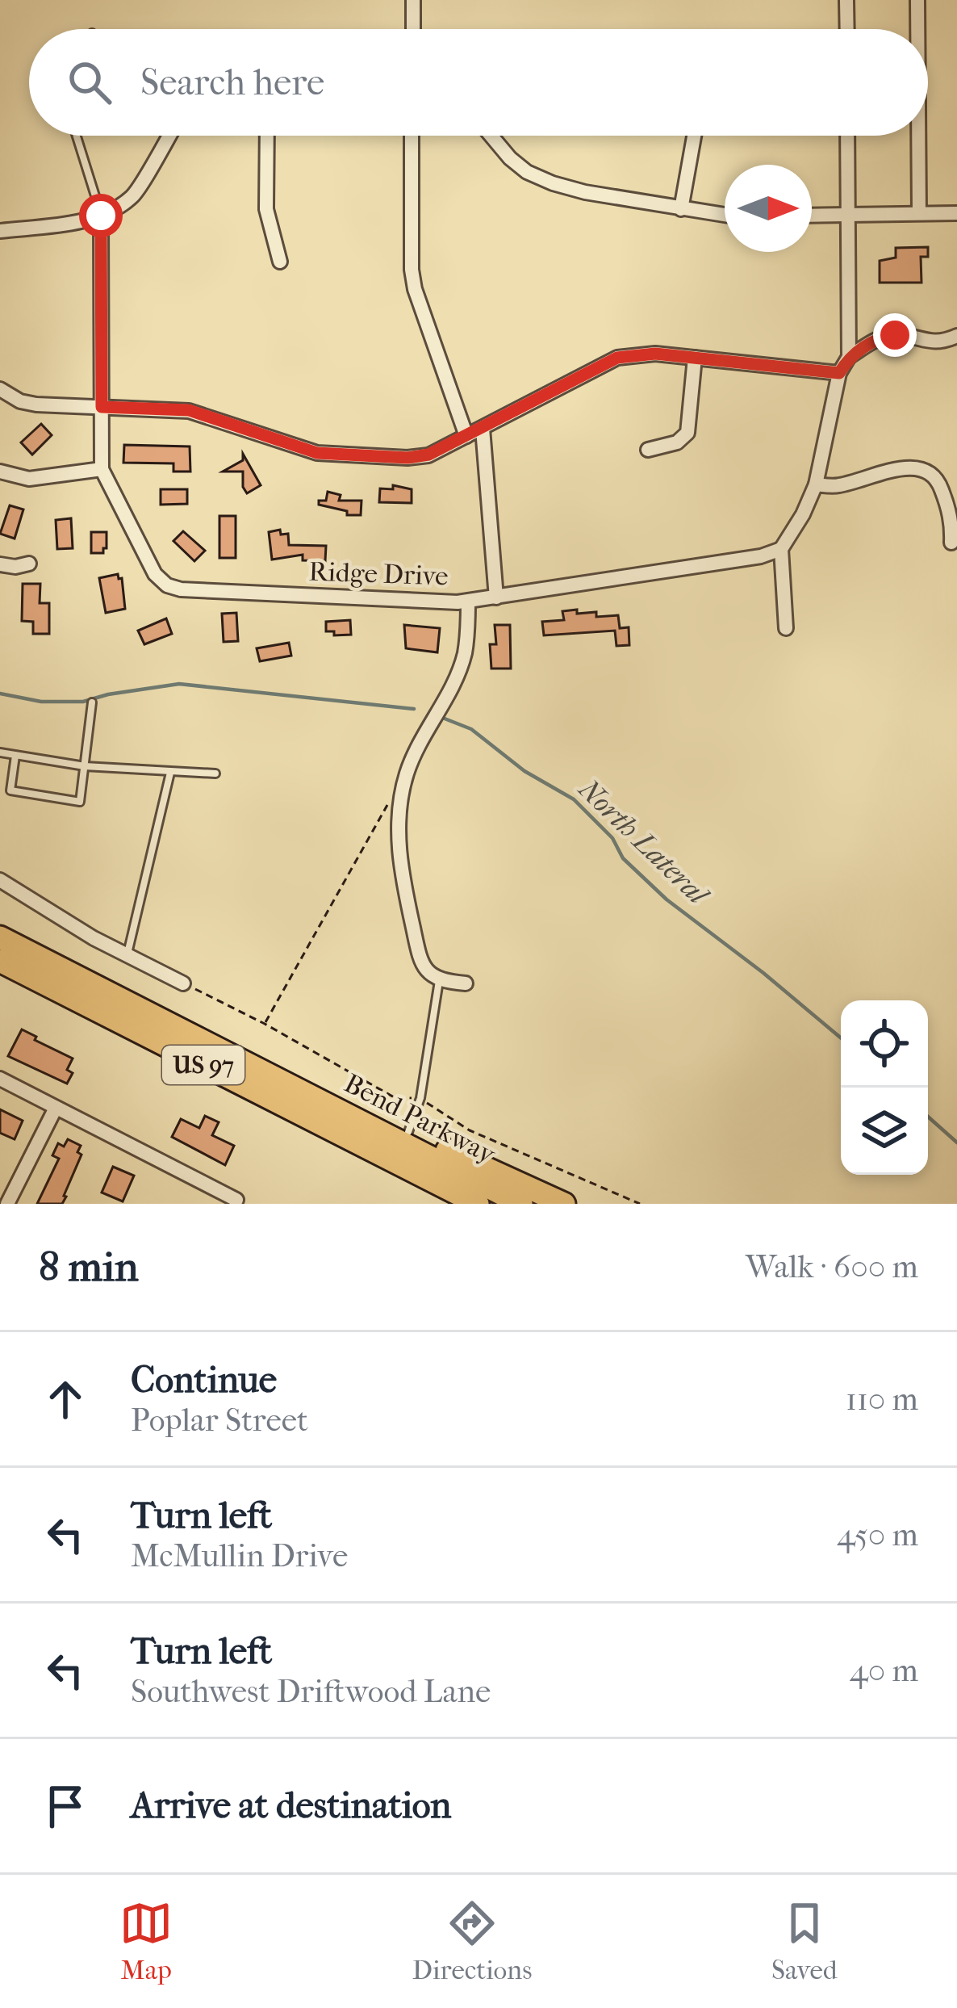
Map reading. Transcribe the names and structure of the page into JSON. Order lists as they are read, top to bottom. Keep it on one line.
{"streets":{"highway":["US 97","Bend Parkway"],"street":["Ridge Drive"]},"crossings":[["US 97","Bend Parkway"]],"water":["North Lateral"],"north":"right","page":{"search":"Search here","heading":["8 min","Walk · 600 m"],"list":[["Continue","Poplar Street","110 m"],["Turn left","McMullin Drive","450 m"],["Turn left","Southwest Driftwood Lane","40 m"],"Arrive at destination"],"nav":["Map","Directions","Saved"]}}
